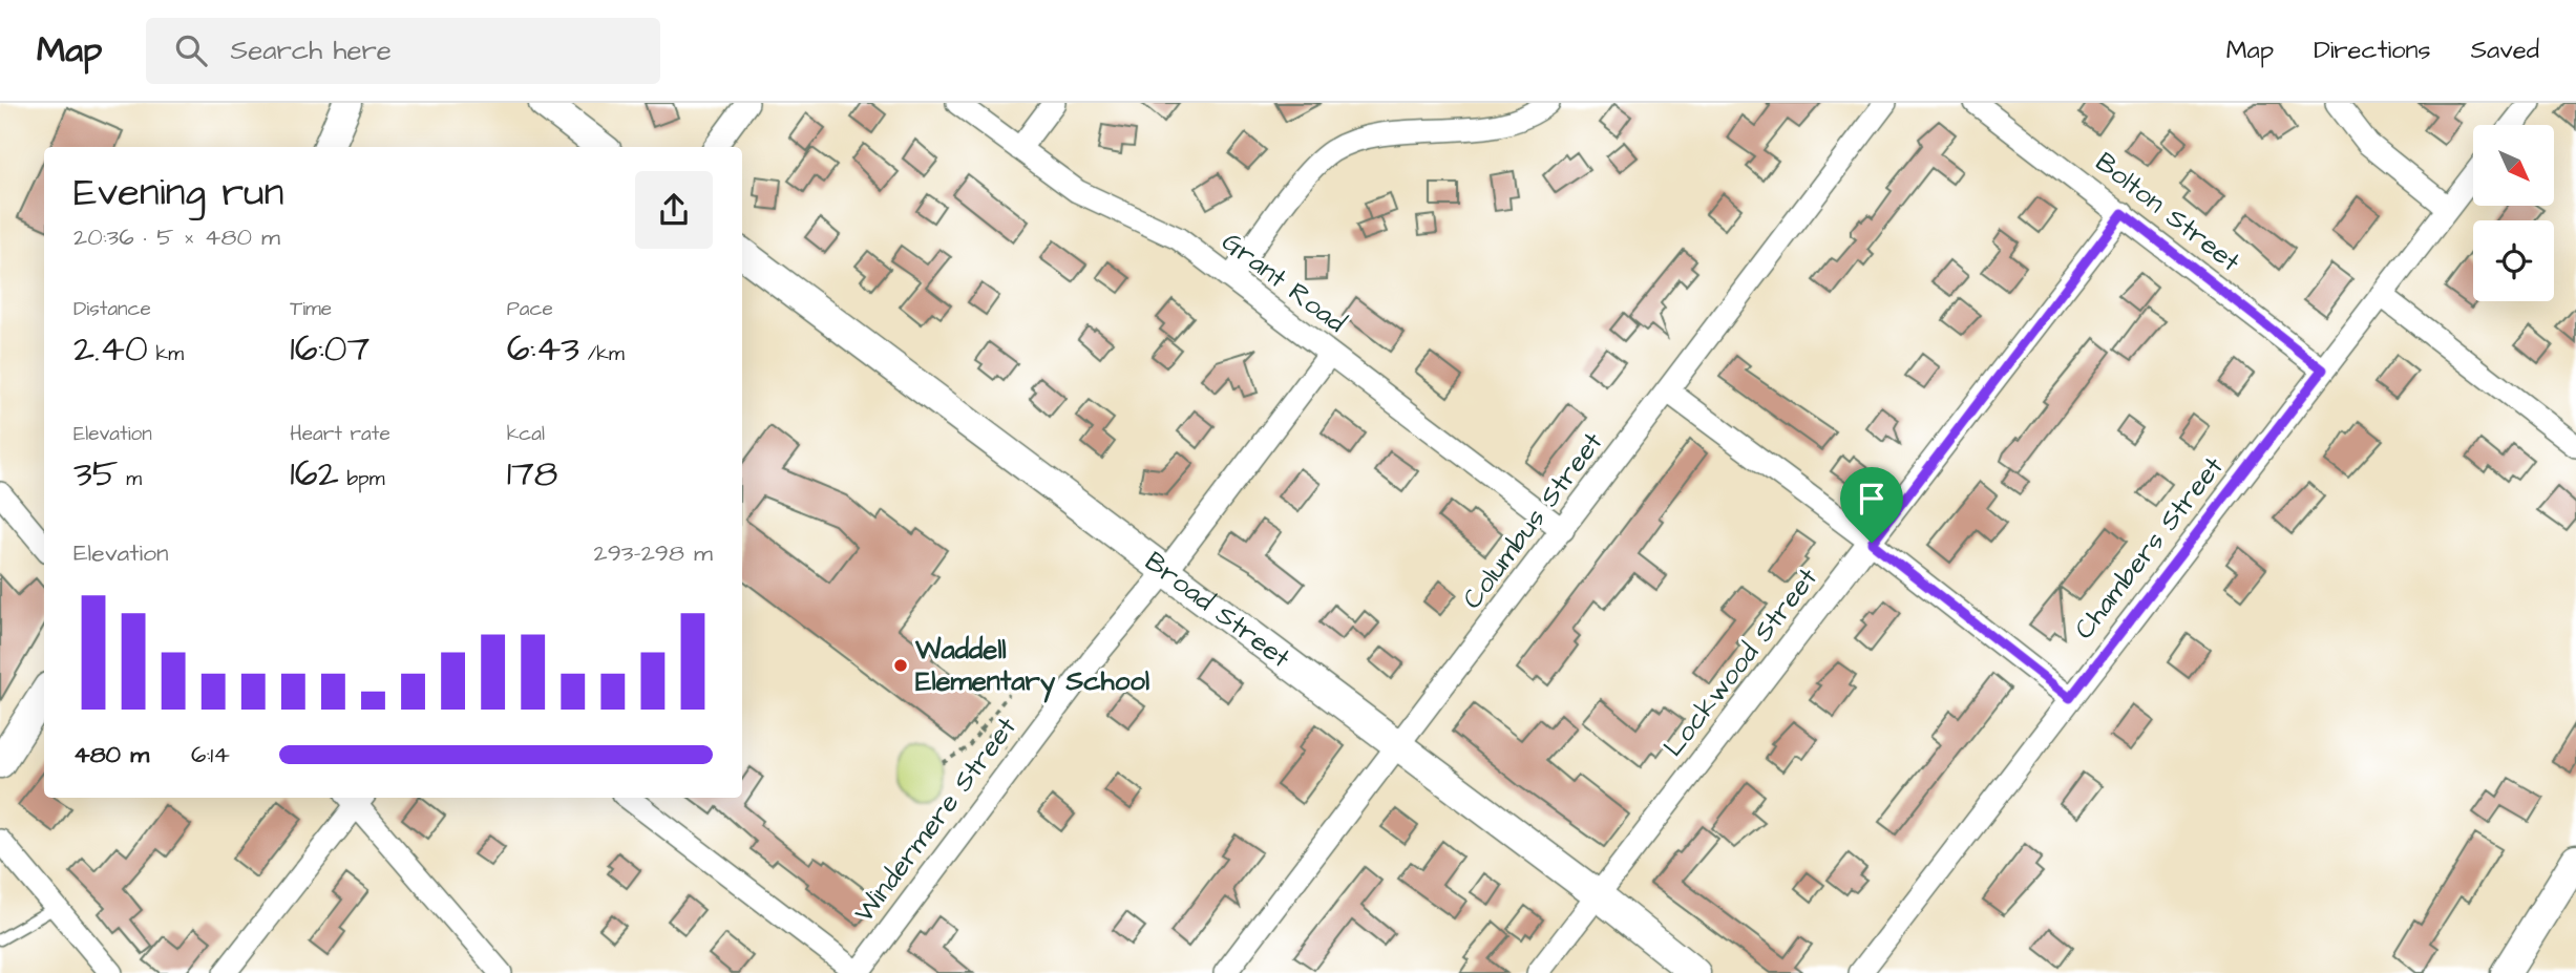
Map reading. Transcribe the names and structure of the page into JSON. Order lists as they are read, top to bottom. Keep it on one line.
{"streets":{"street":["Bolton Street","Grant Road","Columbus Street","Chambers Street","Broad Street","Lockwood Street","Windermere Street"]},"crossings":[["Bolton Street","Chambers Street"],["Bolton Street","Lockwood Street"],["Grant Road","Columbus Street"],["Grant Road","Windermere Street"],["Columbus Street","Broad Street"],["Broad Street","Lockwood Street"],["Broad Street","Windermere Street"]],"places":["Waddell Elementary School"],"north":"bottom right","page":{"header":"Map","search":"Search here","nav":["Map","Directions","Saved"],"heading":["Evening run","20:36 · 5 × 480 m"],"stats":[["Distance","2.40 km"],["Time","16:07"],["Pace","6:43 /km"],["Elevation","35 m"],["Heart rate","162 bpm"],["kcal","178"]],"chart":["Elevation","293–298 m"],"list":[{"name":"480 m","note":"6:14"}]}}
